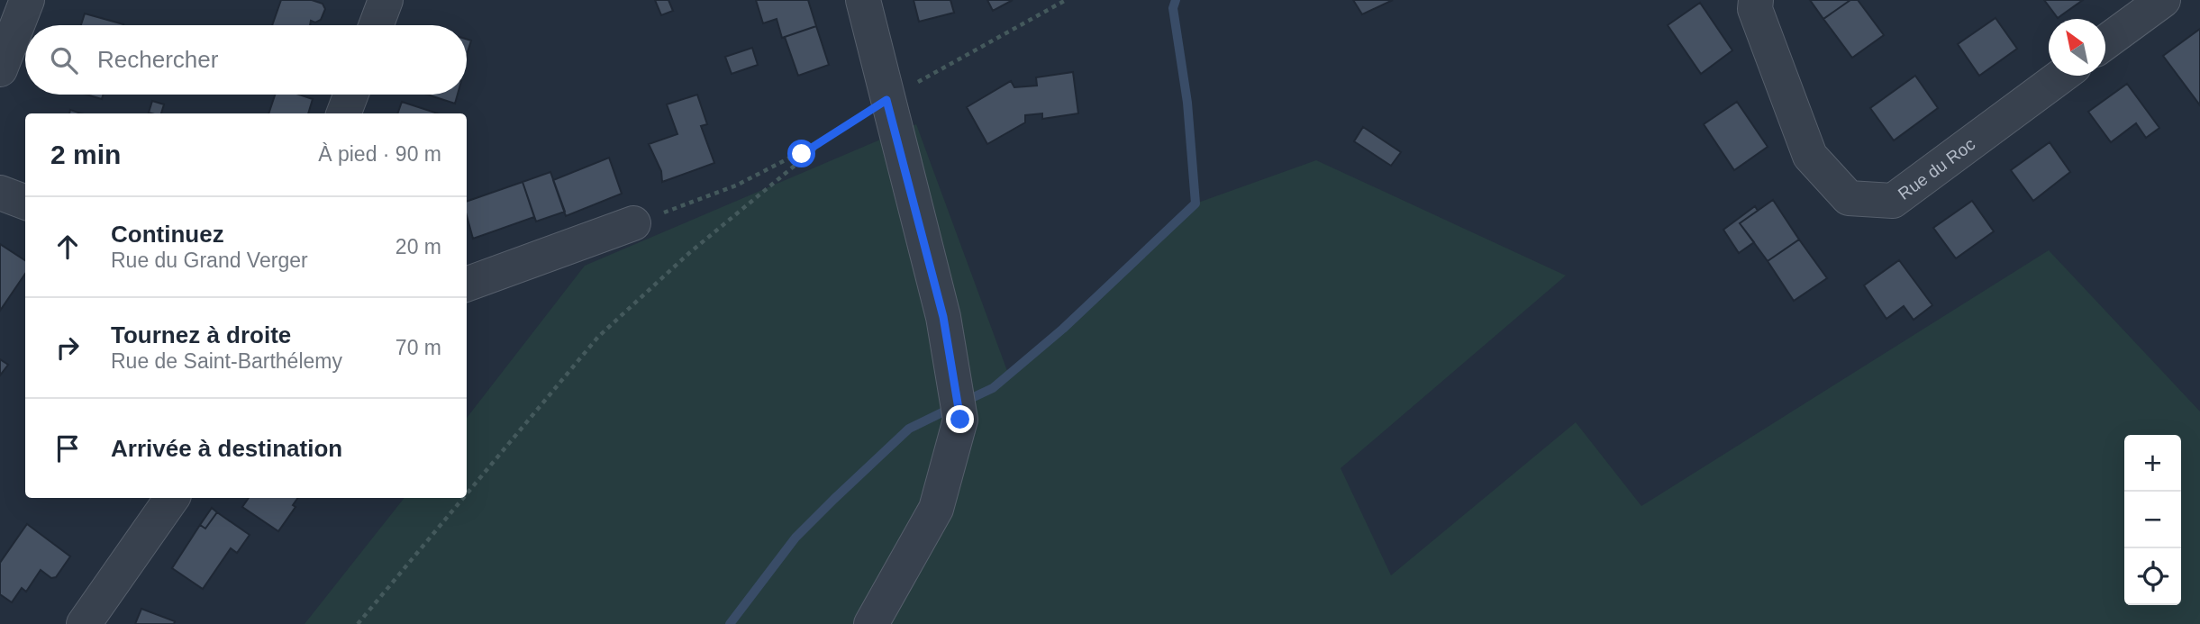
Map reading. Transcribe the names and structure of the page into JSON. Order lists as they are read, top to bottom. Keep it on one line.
{"streets":{"street":["Rue du Roc"]},"north":"top left","page":{"search":"Rechercher","heading":["2 min","À pied · 90 m"],"list":[["Continuez","Rue du Grand Verger","20 m"],["Tournez à droite","Rue de Saint-Barthélemy","70 m"],"Arrivée à destination"],"map_buttons":["+","−"]}}
